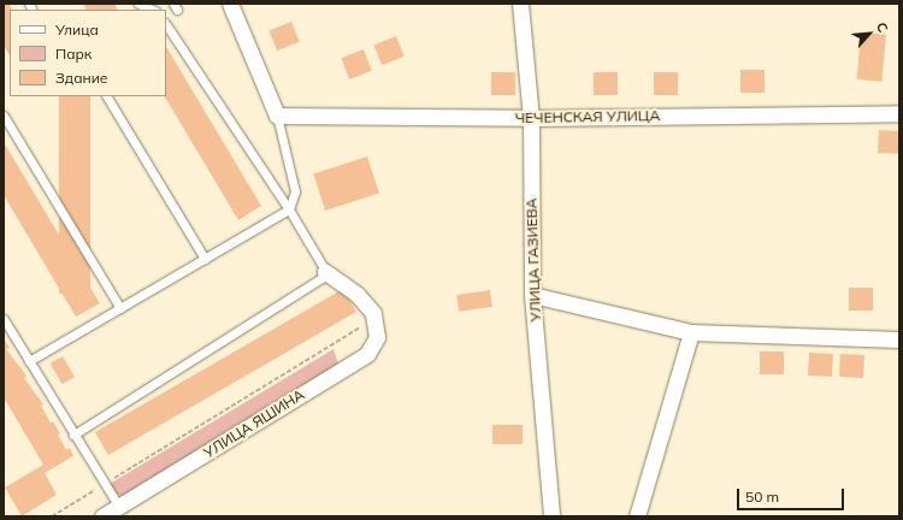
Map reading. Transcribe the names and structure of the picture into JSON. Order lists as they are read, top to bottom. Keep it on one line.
{"streets":{"street":["ЧЕЧЕНСКАЯ УЛИЦА","УЛИЦА ГАЗИЕВА","УЛИЦА ЯШИНА"]},"crossings":[["ЧЕЧЕНСКАЯ УЛИЦА","УЛИЦА ГАЗИЕВА"]],"legend":["Улица","Парк","Здание"],"scale_bar":"50 m","north":"top right"}
